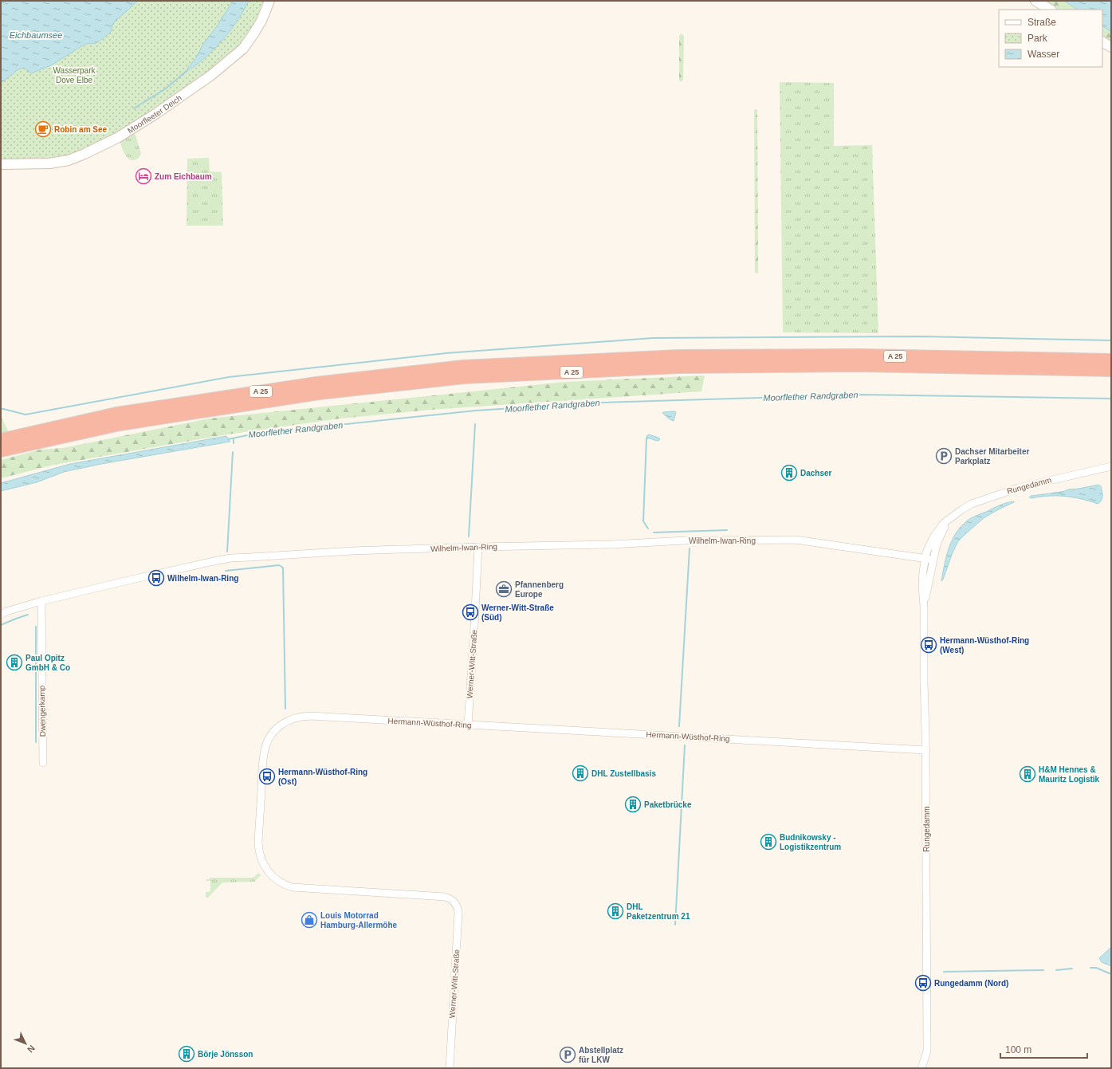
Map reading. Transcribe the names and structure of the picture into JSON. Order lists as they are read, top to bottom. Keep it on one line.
{"streets":{"highway":["A 25"],"street":["Moorfleeter Deich","Rungedamm","Wilhelm-Iwan-Ring","Werner-Witt-Straße","Dwengerkamp","Hermann-Wüsthof-Ring"]},"crossings":[["Rungedamm","Wilhelm-Iwan-Ring"],["Rungedamm","Hermann-Wüsthof-Ring"],["Wilhelm-Iwan-Ring","Werner-Witt-Straße"],["Wilhelm-Iwan-Ring","Dwengerkamp"],["Werner-Witt-Straße","Hermann-Wüsthof-Ring"]],"water":["Eichbaumsee","Moorflether Randgraben"],"parks":["Wasserpark Dove Elbe"],"places":{"cafe":["Robin am See"],"hotel":["Zum Eichbaum"],"parking":["Dachser Mitarbeiter Parkplatz","Abstellplatz für LKW"],"building":["Dachser","Paul Opitz GmbH & Co","DHL Zustellbasis","H&M Hennes & Mauritz Logistik","Paketbrücke","Budnikowsky - Logistikzentrum","DHL Paketzentrum 21","Börje Jönsson"],"bus stop":["Wilhelm-Iwan-Ring","Werner-Witt-Straße (Süd)","Hermann-Wüsthof-Ring (West)","Hermann-Wüsthof-Ring (Ost)","Rungedamm (Nord)"],"office":["Pfannenberg Europe"],"shop":["Louis Motorrad Hamburg-Allermöhe"]},"legend":["Straße","Park","Wasser"],"scale_bar":"100 m","north":"bottom right"}
